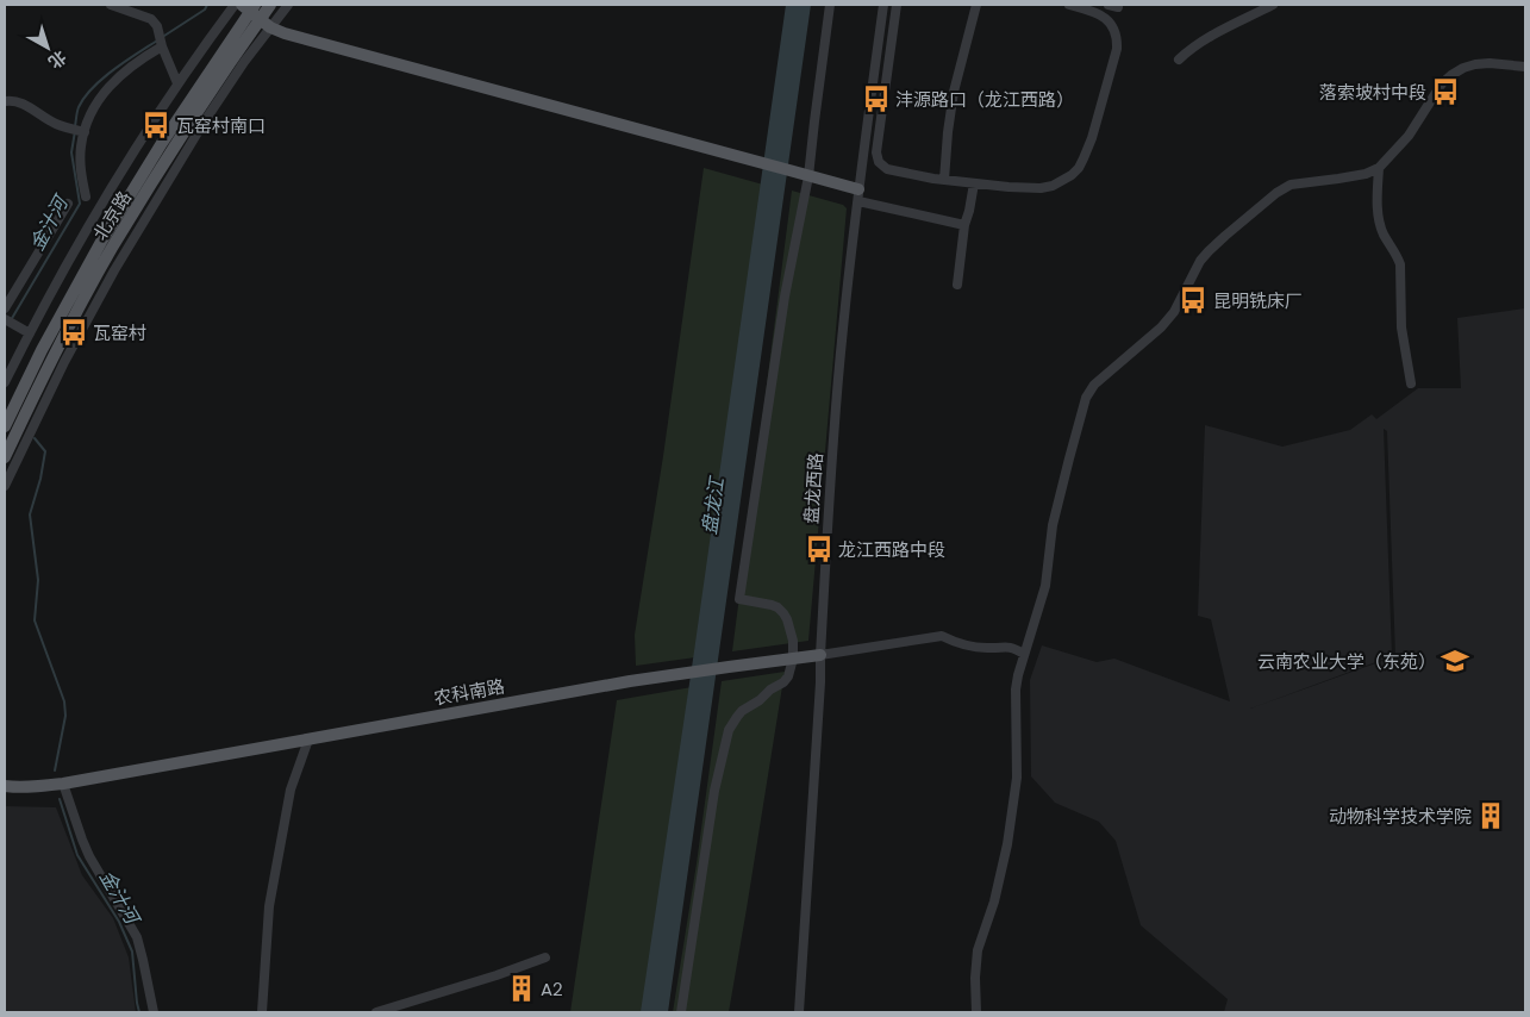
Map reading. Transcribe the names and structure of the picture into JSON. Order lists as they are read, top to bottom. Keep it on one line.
{"streets":{"main road":["北京路","农科南路"],"street":["盘龙西路"]},"crossings":[["盘龙西路","农科南路"]],"water":["金汁河","盘龙江"],"places":{"bus stop":["落索坡村中段","沣源路口（龙江西路）","瓦窑村南口","昆明铣床厂","瓦窑村","龙江西路中段"],"school or university":["云南农业大学（东苑）"],"building":["动物科学技术学院","A2"]},"north":"bottom right"}
